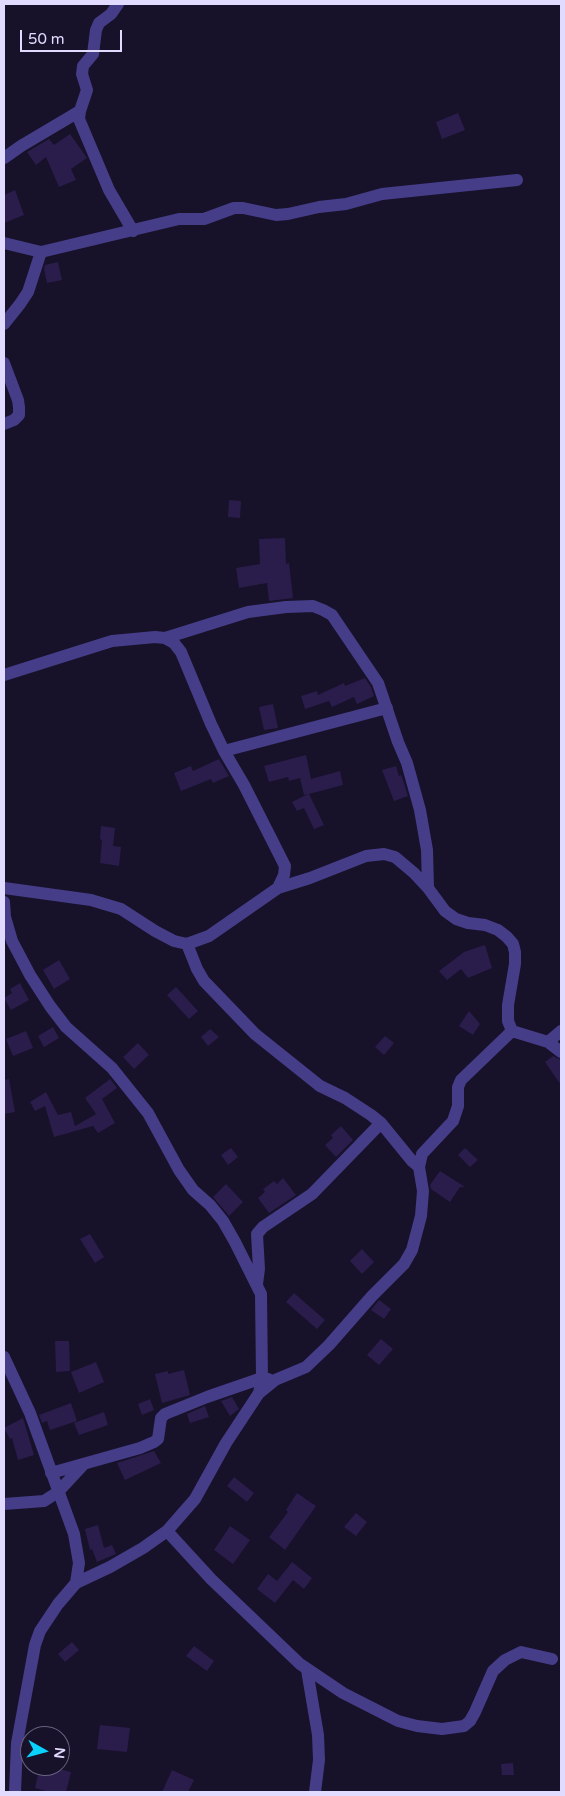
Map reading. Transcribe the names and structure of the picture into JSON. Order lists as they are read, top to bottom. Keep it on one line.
{"scale_bar":"50 m","north":"right"}
